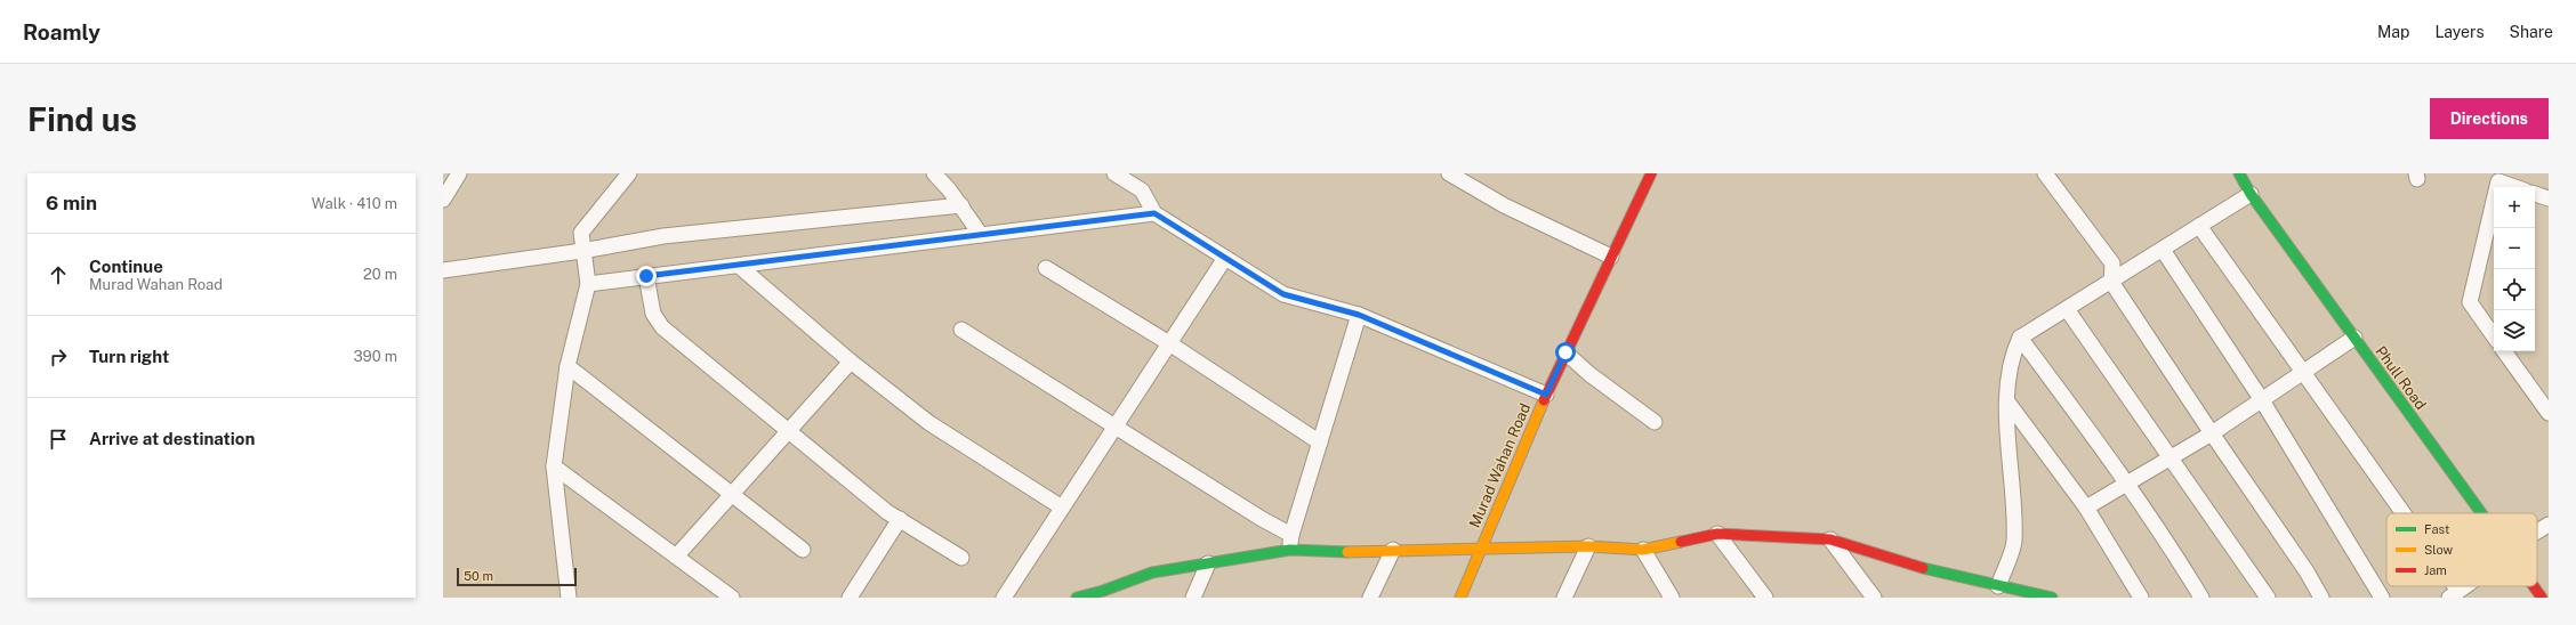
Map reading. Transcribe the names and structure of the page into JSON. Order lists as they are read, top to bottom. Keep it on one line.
{"streets":{"street":["Phull Road","Murad Wahan Road"]},"legend":["Fast","Slow","Jam"],"scale_bar":"50 m","page":{"header":"Roamly","nav":["Map","Layers","Share"],"buttons":"Directions","title":"Find us","heading":["6 min","Walk · 410 m"],"map_buttons":["+","−"],"list":[["Continue","Murad Wahan Road","20 m"],["Turn right","390 m"],"Arrive at destination"],"scale":"50 m"}}
